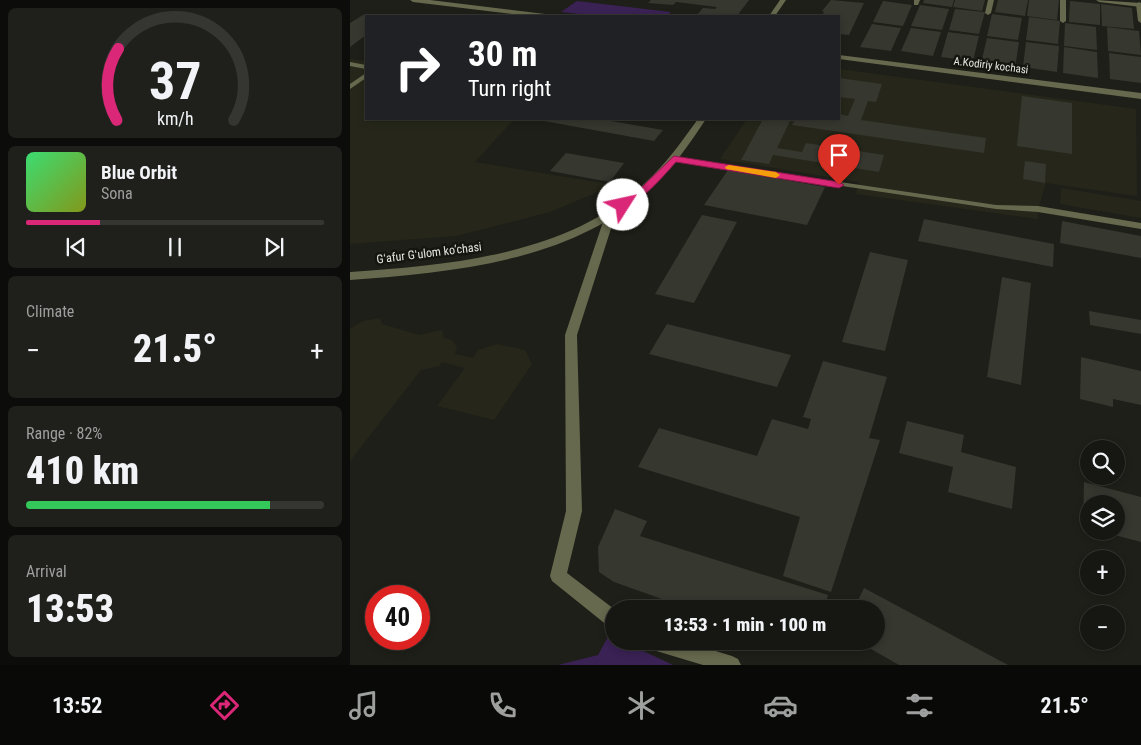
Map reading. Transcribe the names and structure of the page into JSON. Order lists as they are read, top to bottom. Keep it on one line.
{"streets":{"street":["A.Kodiriy kochasi","Gʻafur Gʻulom ko’chasi"]},"page":{"turn":["30 m","Turn right"],"song":["Blue Orbit","Sona"],"tile":["Climate",["Range · 82%","410 km"],["Arrival","13:53"]],"heat":["−","21.5°","+"],"map_buttons":["+","−"],"limit":"40","trip":"13:53 · 1 min · 100 m","tabs":["13:52","21.5°"],"gauge":["37","km/h"]}}
